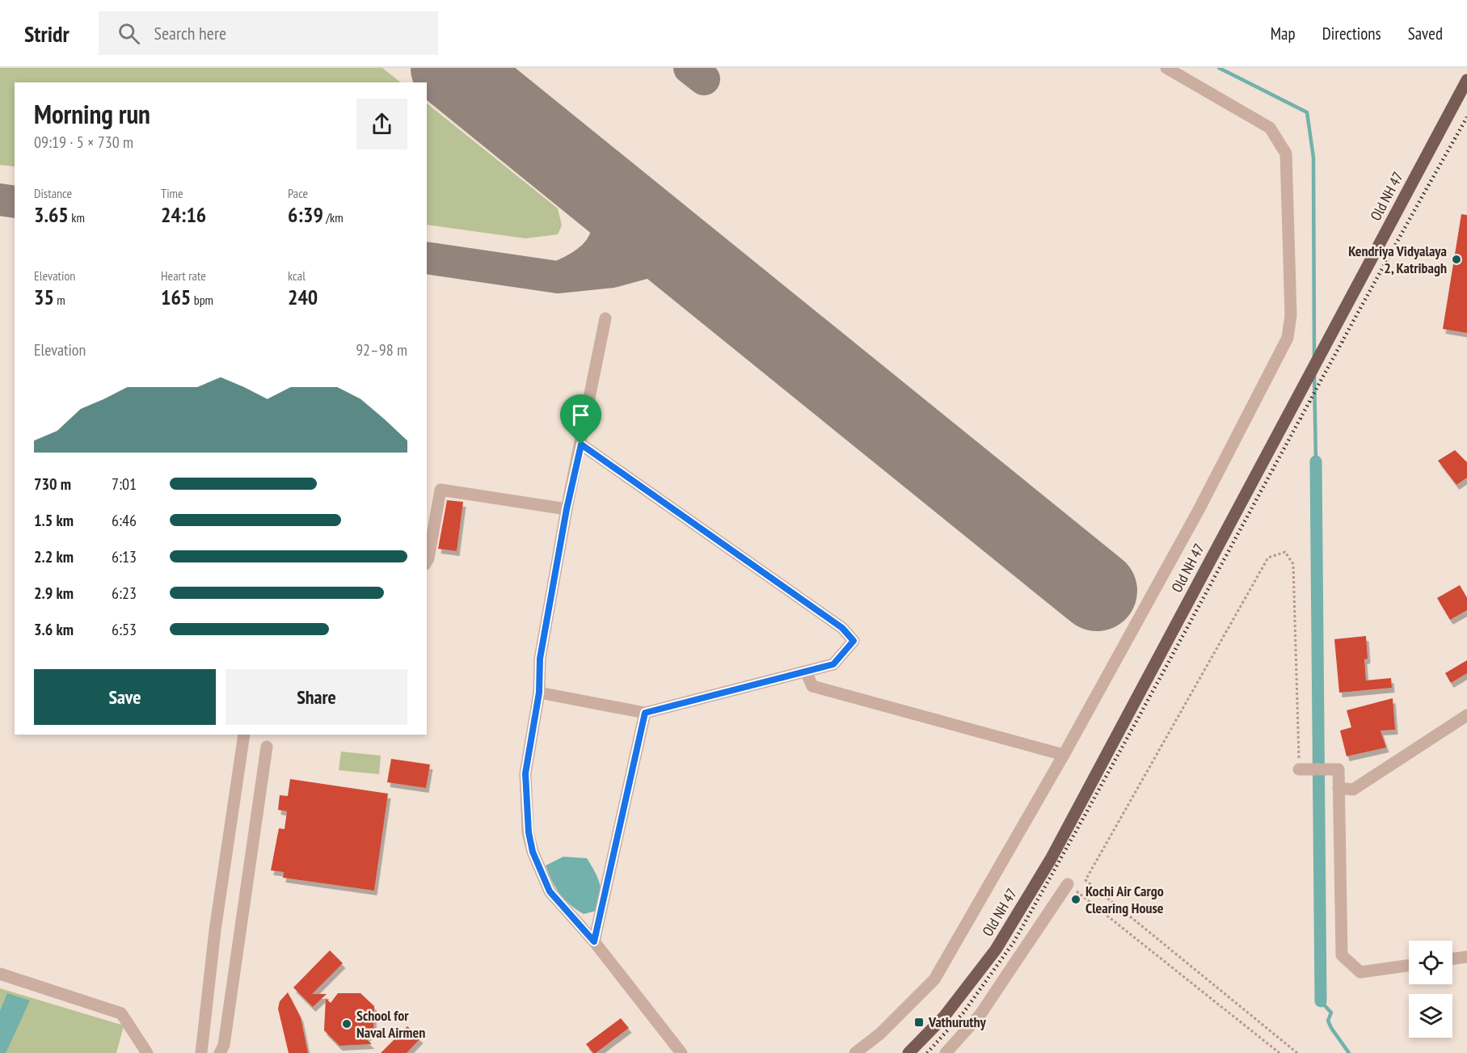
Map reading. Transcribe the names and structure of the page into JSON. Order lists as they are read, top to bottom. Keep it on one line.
{"streets":{"main road":["Old NH 47"]},"places":{"other":["Kendriya Vidyalaya 2, Katribagh","Kochi Air Cargo Clearing House","School for Naval Airmen"],"transit":["Vathuruthy"]},"page":{"header":"Stridr","search":"Search here","nav":["Map","Directions","Saved"],"heading":["Morning run","09:19 · 5 × 730 m"],"stats":[["Distance","3.65 km"],["Time","24:16"],["Pace","6:39 /km"],["Elevation","35 m"],["Heart rate","165 bpm"],["kcal","240"]],"chart":["Elevation","92–98 m"],"list":[{"name":"730 m","note":"7:01"},{"name":"1.5 km","note":"6:46"},{"name":"2.2 km","note":"6:13"},{"name":"2.9 km","note":"6:23"},{"name":"3.6 km","note":"6:53"}],"buttons":["Save","Share"]}}
